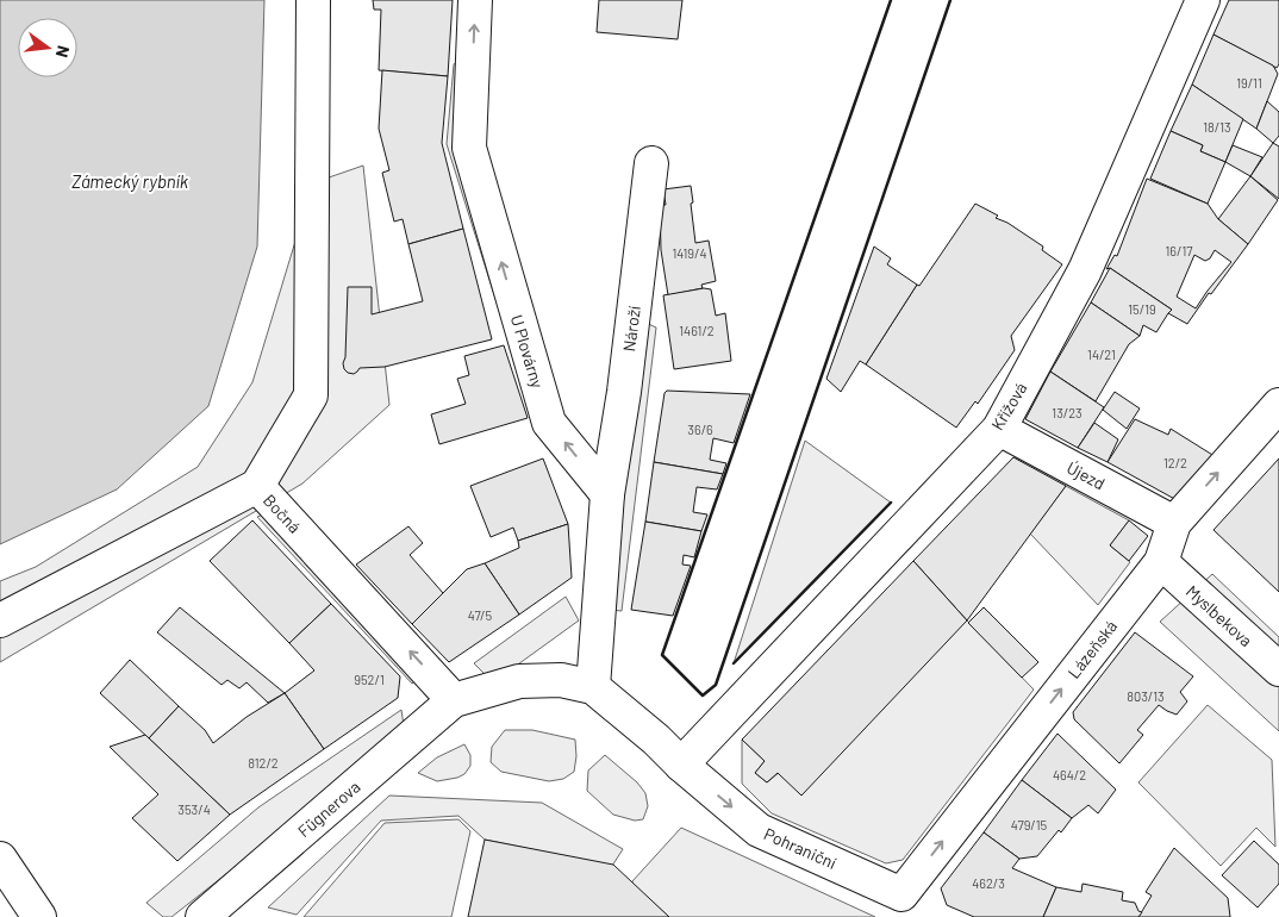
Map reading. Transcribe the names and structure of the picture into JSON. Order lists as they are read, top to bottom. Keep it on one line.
{"streets":{"street":["Nároží","U Plovárny","Křížová","Újezd","Bočná","Myslbekova","Lázeňská","Fügnerova","Pohraniční"]},"crossings":[["Nároží","U Plovárny"],["Křížová","Újezd"],["Křížová","Pohraniční"],["Újezd","Lázeňská"],["Bočná","Fügnerova"],["Myslbekova","Lázeňská"],["Lázeňská","Pohraniční"]],"one_way":["Bočná","Lázeňská","Pohraniční"],"water":["Zámecký rybník"],"house_numbers":["19/11","18/13","16/17","1419/4","15/19","1461/2","14/21","13/23","36/6","12/2","47/5","952/1","803/13","812/2","464/2","353/4","479/15","462/3"],"north":"right"}
